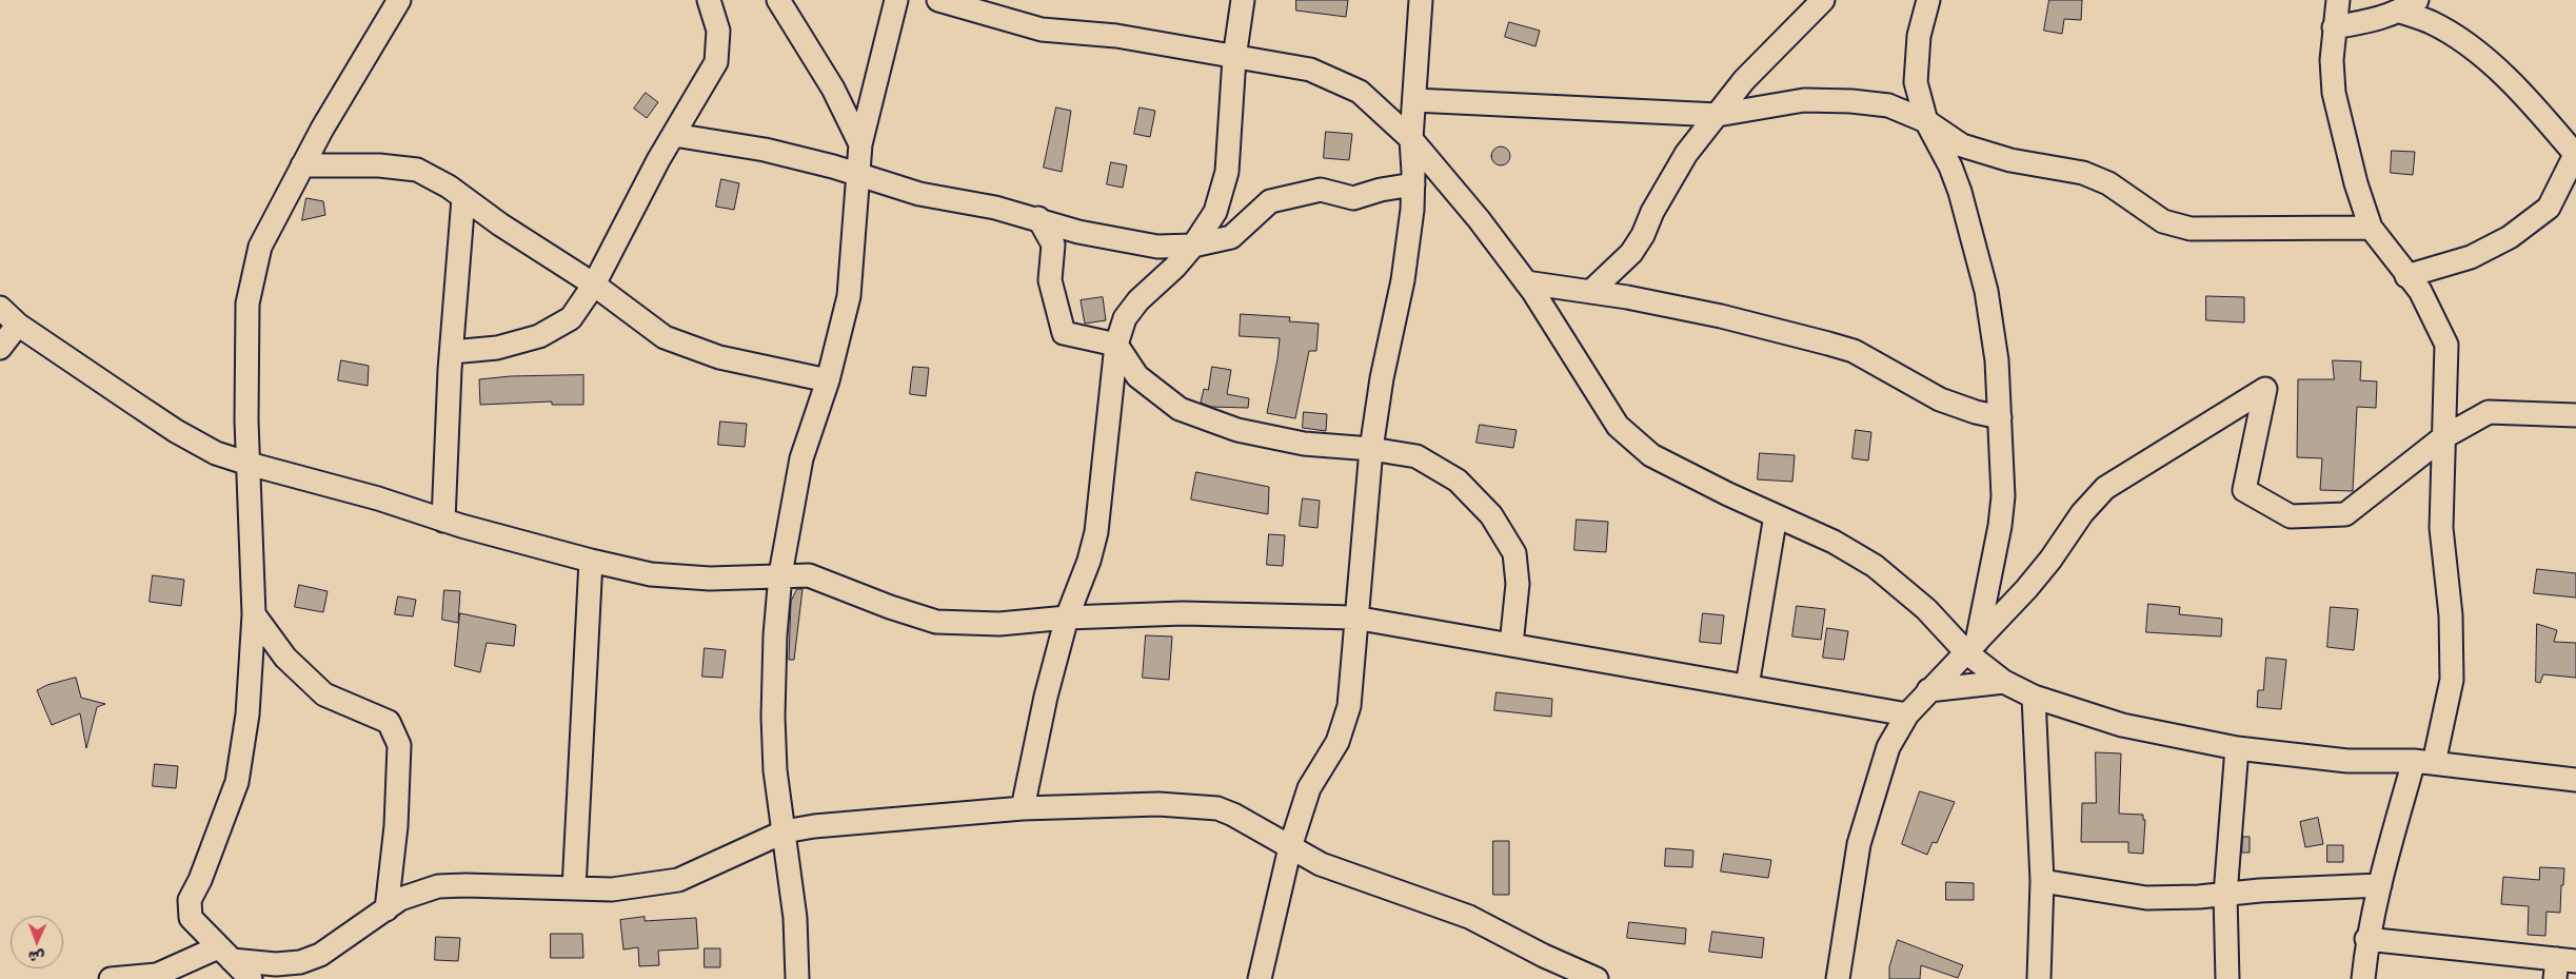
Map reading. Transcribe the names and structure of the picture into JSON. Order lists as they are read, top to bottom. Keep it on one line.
{"north":"bottom"}
